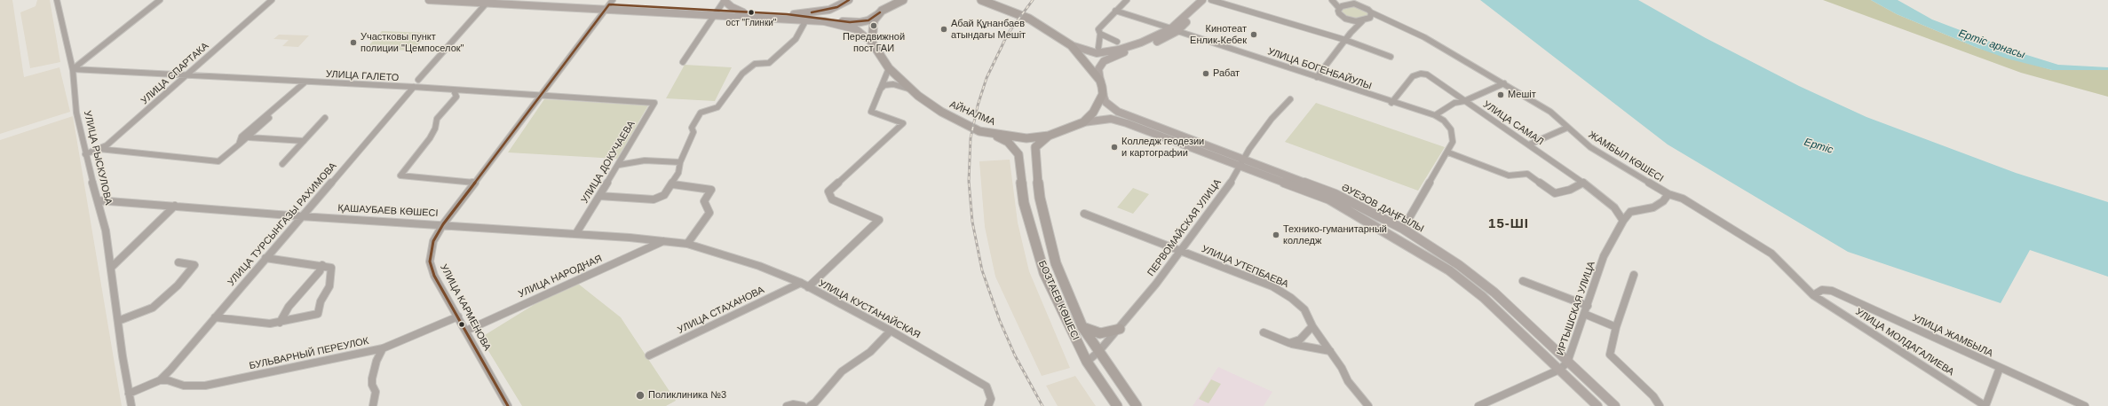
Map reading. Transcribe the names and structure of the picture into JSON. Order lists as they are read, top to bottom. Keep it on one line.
{"streets":{"highway":["АЙНАЛМА","БОЗТАЕВ КӨШЕСІ"],"main road":["ӘУЕЗОВ ДАҢҒЫЛЫ"],"street":["УЛИЦА БОГЕНБАЙУЛЫ","УЛИЦА СПАРТАКА","УЛИЦА ГАЛЕТО","УЛИЦА САМАЛ","ЖАМБЫЛ КӨШЕСІ","УЛИЦА РЫСКУЛОВА","УЛИЦА ДОКУЧАЕВА","ҚАШАУБАЕВ КӨШЕСІ","УЛИЦА ТУРСЫНГАЗЫ РАХИМОВА","ПЕРВОМАЙСКАЯ УЛИЦА","УЛИЦА УТЕПБАЕВА","УЛИЦА НАРОДНАЯ","УЛИЦА КАРМЕНОВА","ИРТЫШСКАЯ УЛИЦА","УЛИЦА КУСТАНАЙСКАЯ","УЛИЦА СТАХАНОВА","УЛИЦА ЖАМБЫЛА","УЛИЦА МОЛДАГАЛИЕВА","БУЛЬВАРНЫЙ ПЕРЕУЛОК"]},"crossings":[["УЛИЦА БОГЕНБАЙУЛЫ","УЛИЦА САМАЛ"],["УЛИЦА СПАРТАКА","УЛИЦА ГАЛЕТО"],["УЛИЦА СПАРТАКА","УЛИЦА РЫСКУЛОВА"],["УЛИЦА ГАЛЕТО","УЛИЦА РЫСКУЛОВА"],["УЛИЦА ГАЛЕТО","УЛИЦА ДОКУЧАЕВА"],["УЛИЦА ГАЛЕТО","УЛИЦА ТУРСЫНГАЗЫ РАХИМОВА"],["УЛИЦА ГАЛЕТО","УЛИЦА КАРМЕНОВА"],["АЙНАЛМА","ӘУЕЗОВ ДАҢҒЫЛЫ"],["АЙНАЛМА","БОЗТАЕВ КӨШЕСІ"],["УЛИЦА САМАЛ","ИРТЫШСКАЯ УЛИЦА"],["ЖАМБЫЛ КӨШЕСІ","ИРТЫШСКАЯ УЛИЦА"],["ЖАМБЫЛ КӨШЕСІ","УЛИЦА ЖАМБЫЛА"],["ЖАМБЫЛ КӨШЕСІ","УЛИЦА МОЛДАГАЛИЕВА"],["УЛИЦА РЫСКУЛОВА","ҚАШАУБАЕВ КӨШЕСІ"],["УЛИЦА ДОКУЧАЕВА","ҚАШАУБАЕВ КӨШЕСІ"],["ӘУЕЗОВ ДАҢҒЫЛЫ","ПЕРВОМАЙСКАЯ УЛИЦА"],["ӘУЕЗОВ ДАҢҒЫЛЫ","ИРТЫШСКАЯ УЛИЦА"],["ҚАШАУБАЕВ КӨШЕСІ","УЛИЦА ТУРСЫНГАЗЫ РАХИМОВА"],["ҚАШАУБАЕВ КӨШЕСІ","УЛИЦА НАРОДНАЯ"],["ҚАШАУБАЕВ КӨШЕСІ","УЛИЦА КАРМЕНОВА"],["ҚАШАУБАЕВ КӨШЕСІ","УЛИЦА КУСТАНАЙСКАЯ"],["УЛИЦА ТУРСЫНГАЗЫ РАХИМОВА","БУЛЬВАРНЫЙ ПЕРЕУЛОК"],["ПЕРВОМАЙСКАЯ УЛИЦА","УЛИЦА УТЕПБАЕВА"],["ПЕРВОМАЙСКАЯ УЛИЦА","БОЗТАЕВ КӨШЕСІ"],["УЛИЦА НАРОДНАЯ","УЛИЦА КАРМЕНОВА"],["УЛИЦА КАРМЕНОВА","БУЛЬВАРНЫЙ ПЕРЕУЛОК"],["УЛИЦА КУСТАНАЙСКАЯ","УЛИЦА СТАХАНОВА"],["УЛИЦА ЖАМБЫЛА","УЛИЦА МОЛДАГАЛИЕВА"]],"districts":["15-ШІ"],"water":["Ертіс арнасы","Ертіс"],"places":["ост \"Глинки\"","Передвижной пост ГАИ","Абай Құнанбаев атындағы Мешіт","Кинотеат Енлик-Кебек","Участковы пункт полиции \"Цемпоселок\"","Рабат","Мешіт","Колледж геодезии и картографии","Технико-гуманитарный колледж","Поликлиника №3"]}
